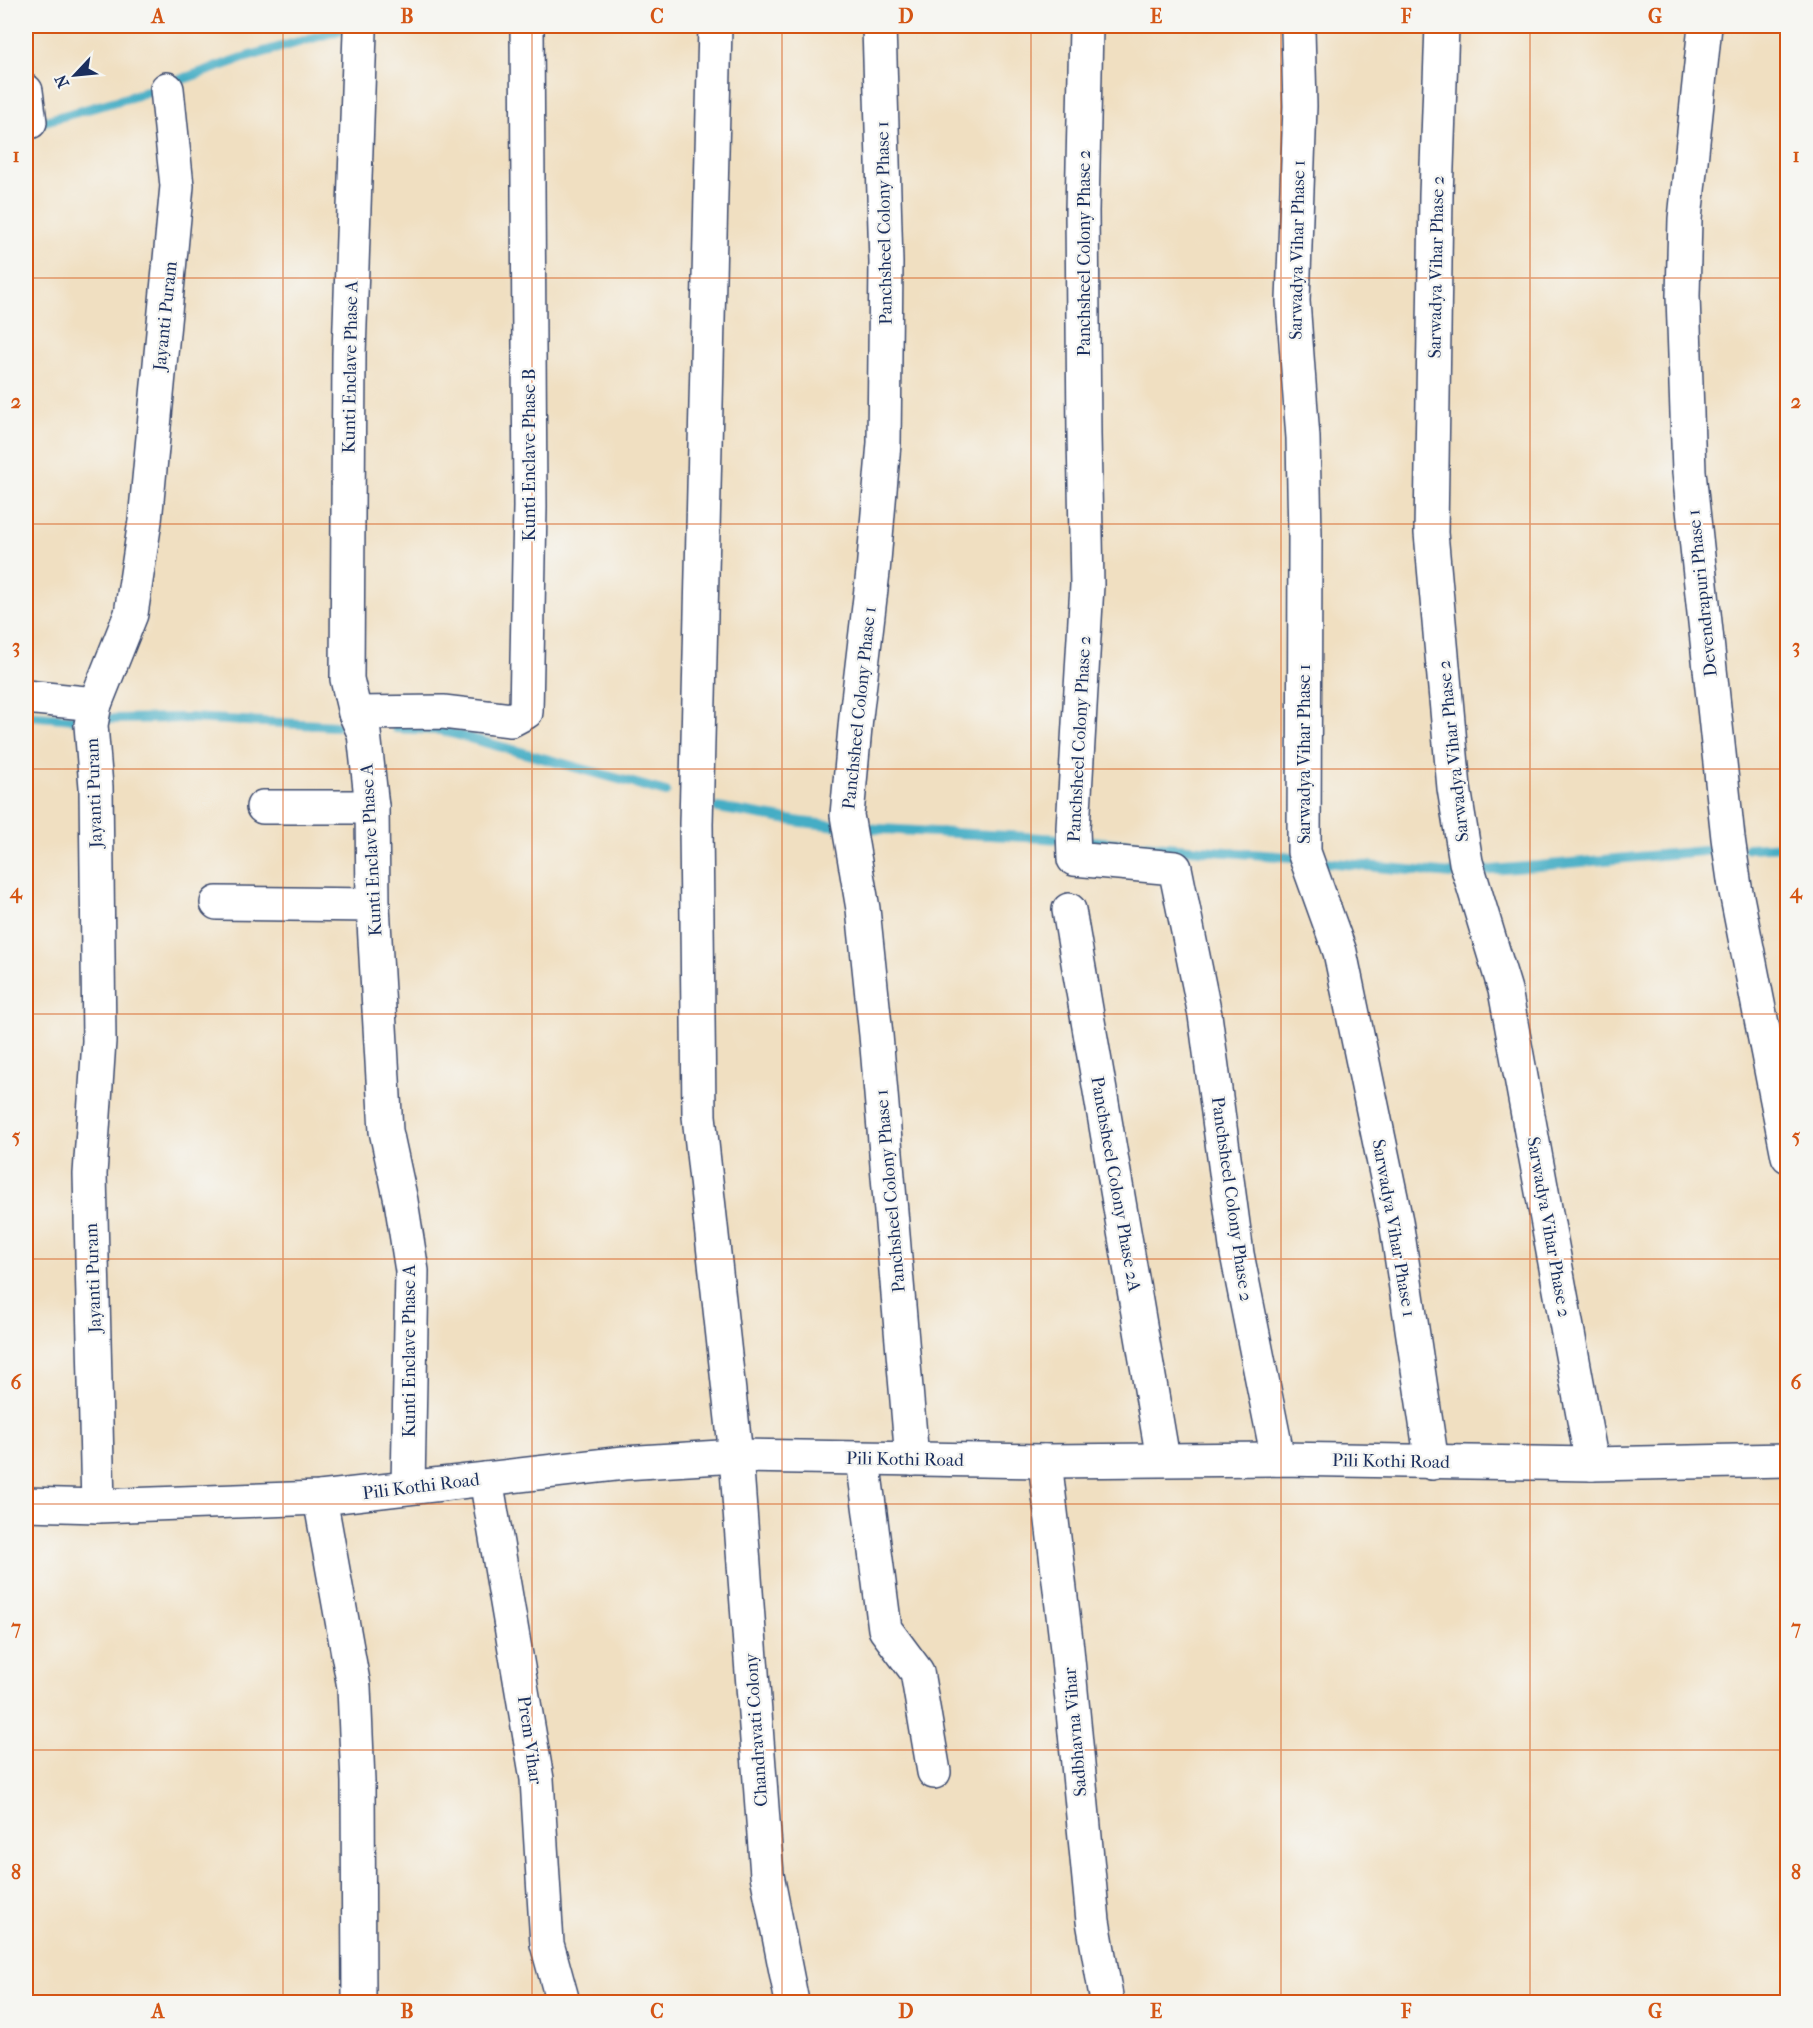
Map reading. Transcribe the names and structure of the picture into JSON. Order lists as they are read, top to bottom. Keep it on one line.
{"streets":{"street":["Panchsheel Colony Phase 1","Sarwadya Vihar Phase 1","Panchsheel Colony Phase 2","Sarwadya Vihar Phase 2","Jayanti Puram","Kunti Enclave Phase A","Kunti Enclave Phase B","Devendrapuri Phase 1","Panchsheel Colony Phase 2A","Pili Kothi Road","Chandravati Colony","Sadbhavna Vihar","Prem Vihar"]},"crossings":[["Panchsheel Colony Phase 1","Pili Kothi Road"],["Sarwadya Vihar Phase 1","Pili Kothi Road"],["Panchsheel Colony Phase 2","Pili Kothi Road"],["Sarwadya Vihar Phase 2","Pili Kothi Road"],["Jayanti Puram","Pili Kothi Road"],["Kunti Enclave Phase A","Kunti Enclave Phase B"],["Kunti Enclave Phase A","Pili Kothi Road"],["Panchsheel Colony Phase 2A","Pili Kothi Road"],["Pili Kothi Road","Chandravati Colony"],["Pili Kothi Road","Sadbhavna Vihar"],["Pili Kothi Road","Prem Vihar"]],"north":"bottom left","grid":{"columns":["A","B","C","D","E","F","G"],"rows":["1","2","3","4","5","6","7","8"]}}
